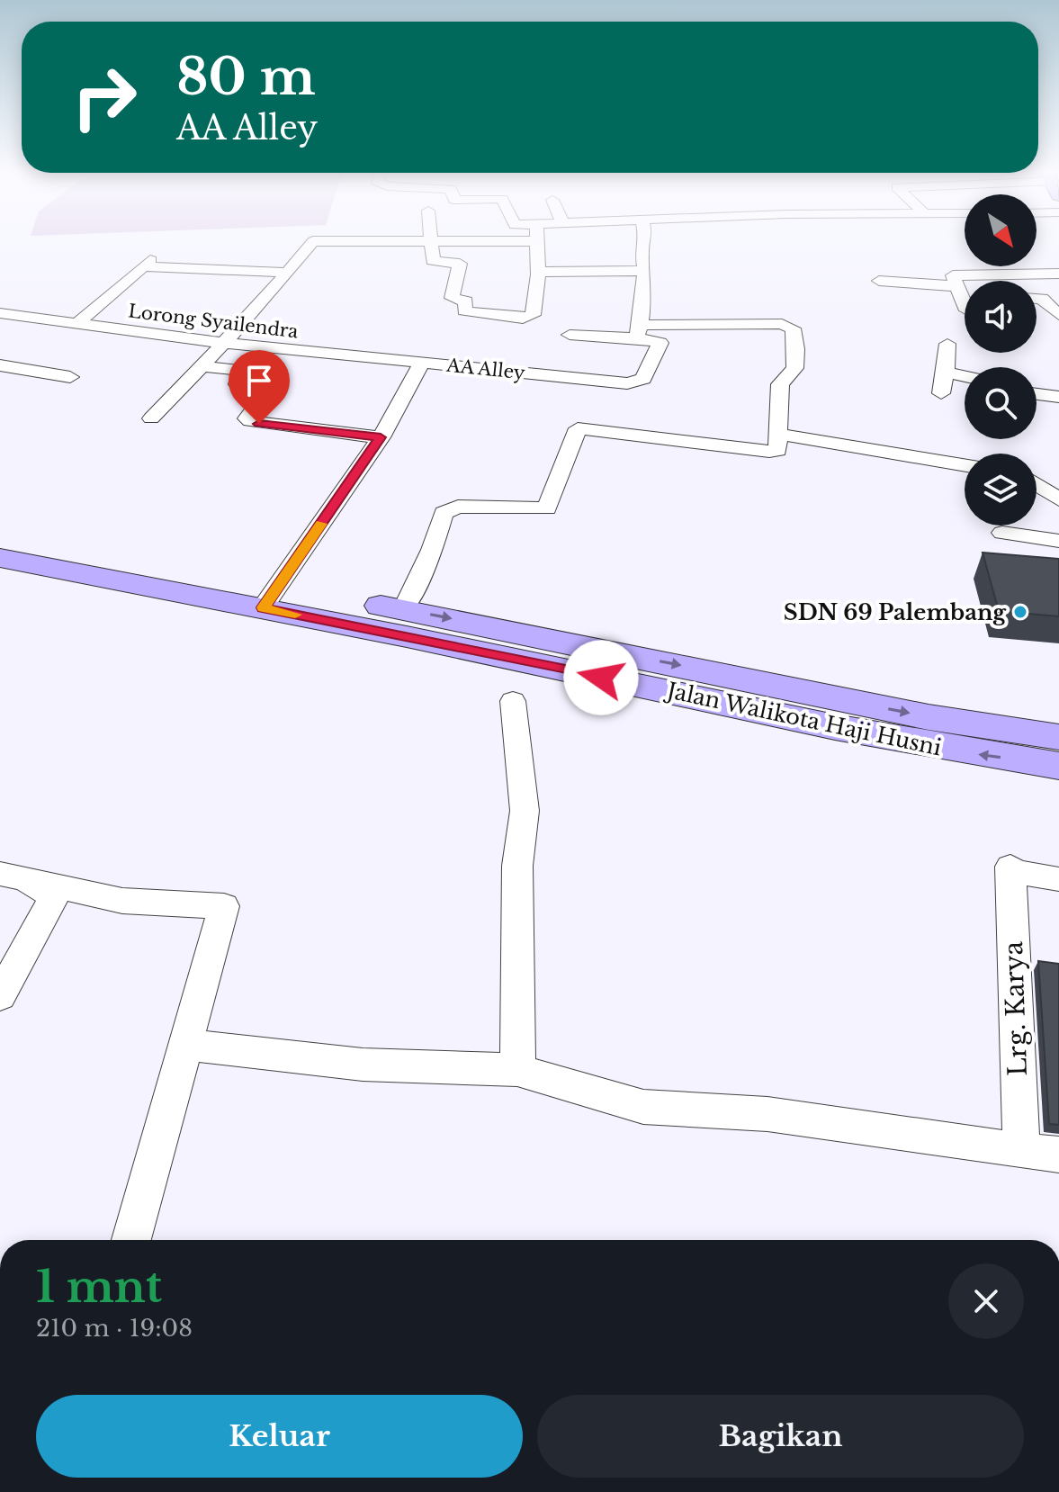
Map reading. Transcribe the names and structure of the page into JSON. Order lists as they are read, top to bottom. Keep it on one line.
{"streets":{"street":["Lorong Syailendra","AA Alley","Jalan Walikota Haji Husni","Lrg. Karya"]},"crossings":[["Lorong Syailendra","AA Alley"],["AA Alley","Jalan Walikota Haji Husni"]],"places":["SDN 69 Palembang"],"north":"bottom right","page":{"turn":["80 m","AA Alley"],"heading":["1 mnt","210 m · 19:08"],"buttons":["Keluar","Bagikan"]}}
